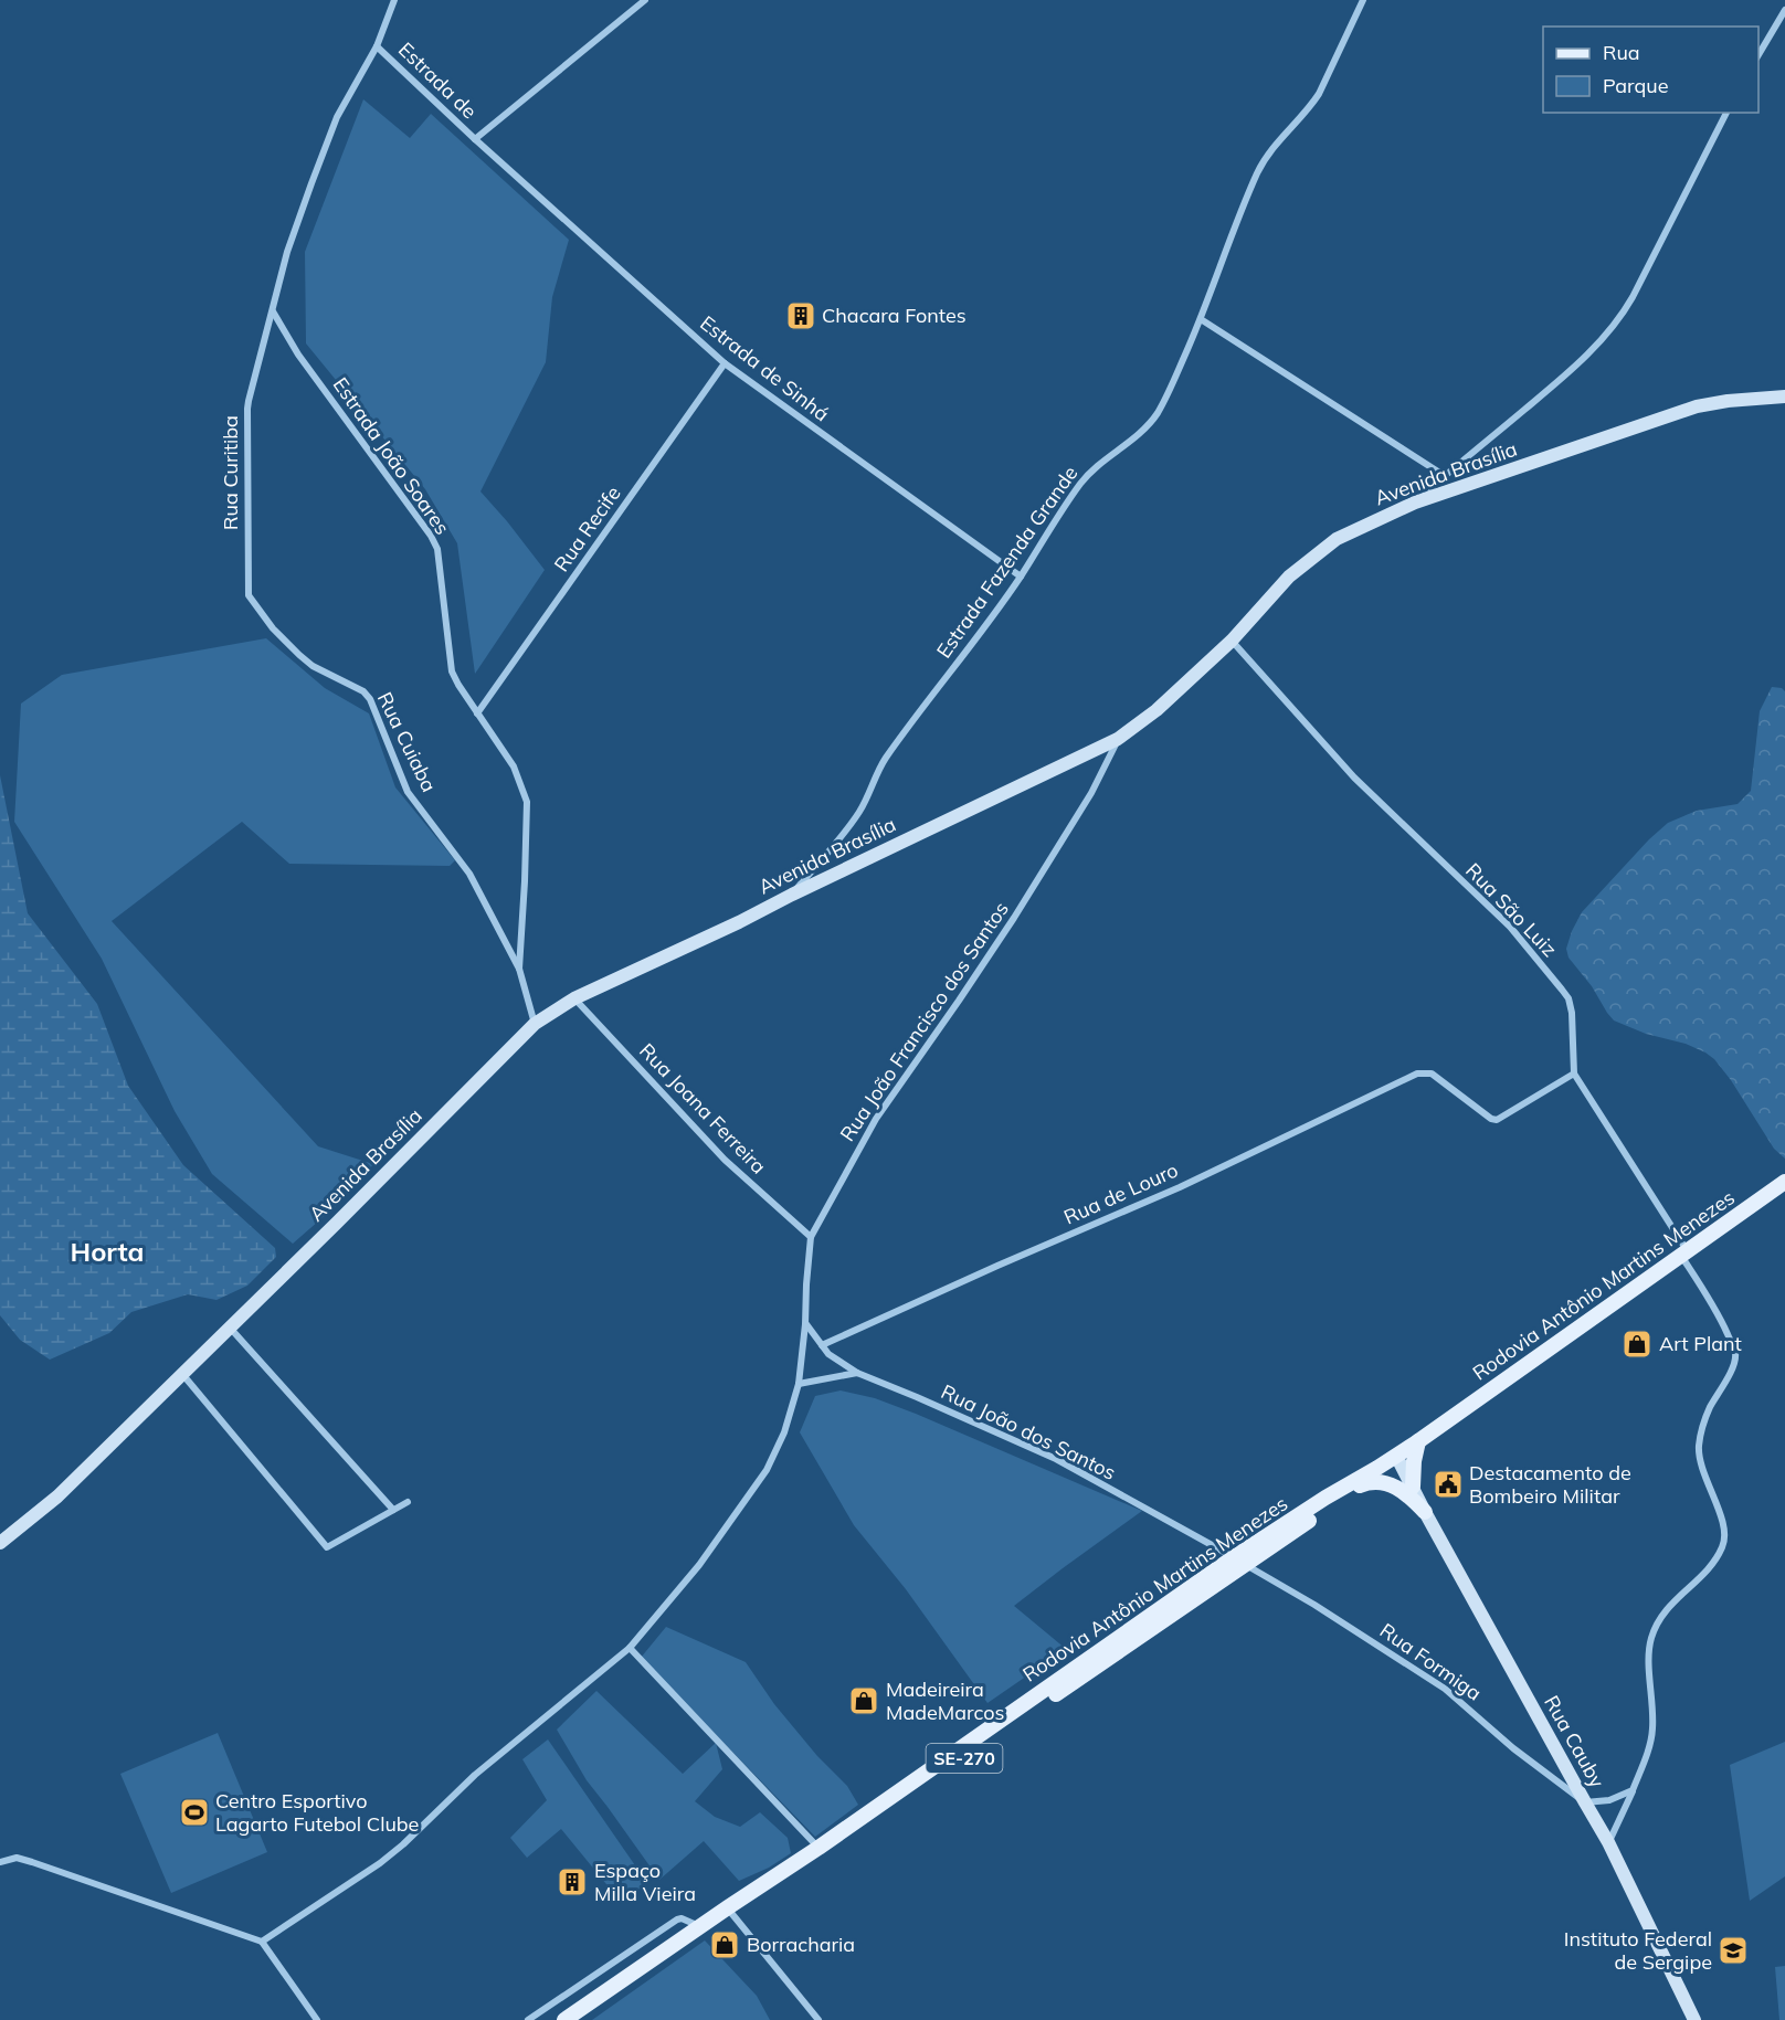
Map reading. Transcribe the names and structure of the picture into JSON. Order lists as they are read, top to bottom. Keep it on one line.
{"streets":{"main road":["Avenida Brasília","Rodovia Antônio Martins Menezes","Rua Cauby","SE-270"],"street":["Estrada de","Estrada de Sinhá","Estrada João Soares","Rua Curitiba","Rua Recife","Estrada Fazenda Grande","Rua Cuiaba","Rua São Luiz","Rua João Francisco dos Santos","Rua Joana Ferreira","Rua de Louro","Rua João dos Santos","Rua Formiga"]},"crossings":[["Estrada de","Estrada de Sinhá"],["Estrada de Sinhá","Rua Recife"],["Estrada de Sinhá","Estrada Fazenda Grande"],["Estrada João Soares","Rua Curitiba"],["Estrada João Soares","Avenida Brasília"],["Estrada João Soares","Rua Recife"],["Estrada João Soares","Rua Cuiaba"],["Rua Curitiba","Rua Cuiaba"],["Avenida Brasília","Estrada Fazenda Grande"],["Avenida Brasília","Rua São Luiz"],["Avenida Brasília","Rua João Francisco dos Santos"],["Avenida Brasília","Rua Joana Ferreira"],["Rua São Luiz","Rua de Louro"],["Rua João Francisco dos Santos","Rua Joana Ferreira"],["Rua João Francisco dos Santos","Rua João dos Santos"],["Rua de Louro","Rua João dos Santos"],["Rodovia Antônio Martins Menezes","Rua João dos Santos"],["Rodovia Antônio Martins Menezes","Rua Formiga"],["Rodovia Antônio Martins Menezes","Rua Cauby"],["Rua João dos Santos","Rua Formiga"],["Rua Formiga","Rua Cauby"]],"districts":["Horta"],"places":{"building":["Chacara Fontes","Espaço Milla Vieira"],"shop":["Art Plant","Madeireira MadeMarcos","Borracharia"],"public building":["Destacamento de Bombeiro Militar"],"sports":["Centro Esportivo Lagarto Futebol Clube"],"school or university":["Instituto Federal de Sergipe"]},"legend":["Rua","Parque"]}
